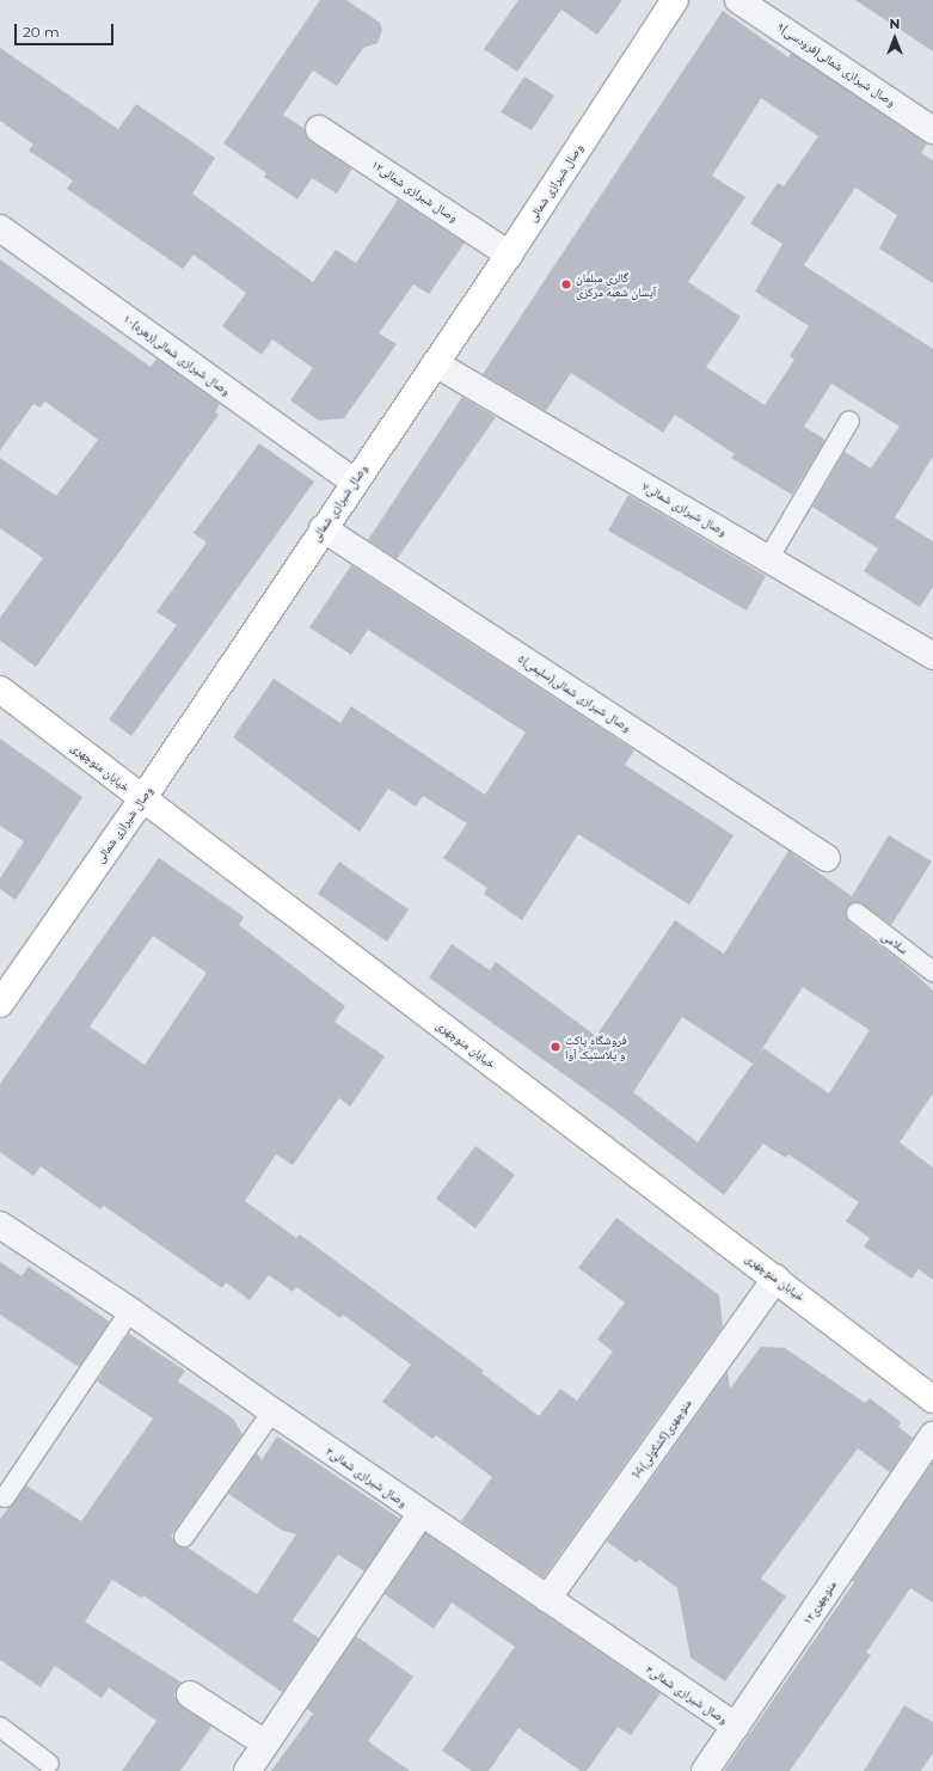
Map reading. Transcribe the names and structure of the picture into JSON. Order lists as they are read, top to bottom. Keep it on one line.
{"streets":{"main road":["وصال شیرازی شمالی","خیابان منوچهری"],"street":["۹وصال شیرازی شمالی(فرودسی)","۱۲وصال شیرازی شمالی","۱۰وصال شیرازی شمالی(زهره)","وصال شیرازی شمالی۷","۵وصال شیرازی شمالی(سلیمی)","14منوچهری(کشکولی)","وصال شیرازی شمالی۳","منوچهری۱۲"],"lane":["سلامی"]},"crossings":[["وصال شیرازی شمالی","۱۲وصال شیرازی شمالی"],["وصال شیرازی شمالی","۱۰وصال شیرازی شمالی(زهره)"],["وصال شیرازی شمالی","وصال شیرازی شمالی۷"],["وصال شیرازی شمالی","۵وصال شیرازی شمالی(سلیمی)"],["وصال شیرازی شمالی","خیابان منوچهری"],["خیابان منوچهری","14منوچهری(کشکولی)"],["14منوچهری(کشکولی)","وصال شیرازی شمالی۳"],["وصال شیرازی شمالی۳","منوچهری۱۲"]],"places":["گالری مبلمان آیسان شعبه مرکزی","فروشگاه پاکت و پلاستیک آوا"],"scale_bar":"20 m","north":"top"}
